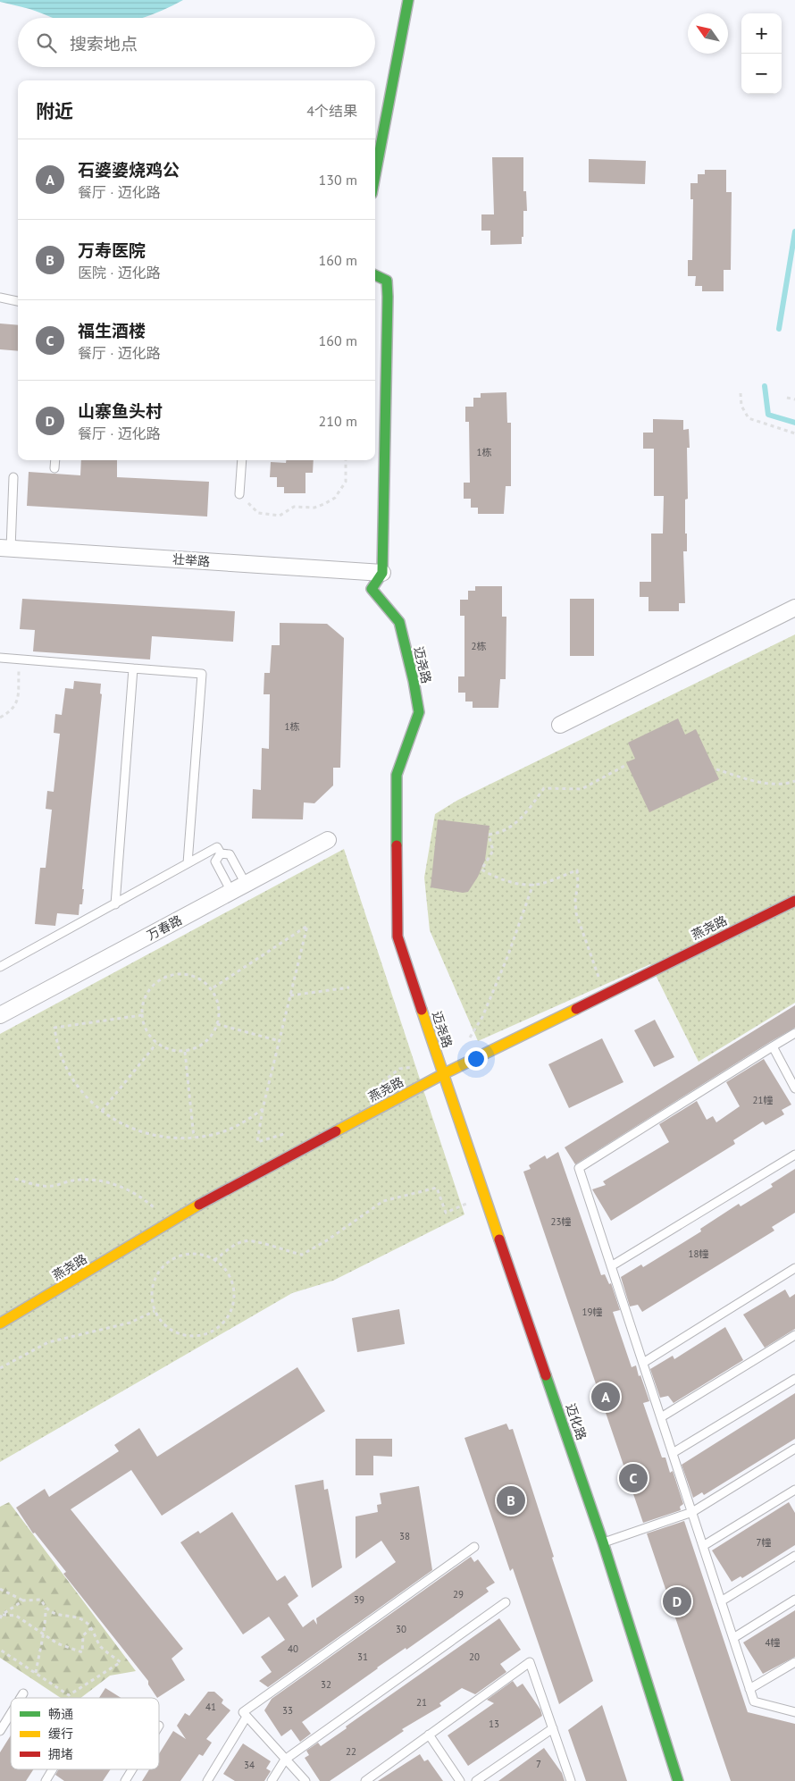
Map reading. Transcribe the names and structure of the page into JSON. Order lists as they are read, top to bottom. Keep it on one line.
{"streets":{"street":["壮举路","迈尧路","万春路","燕尧路","迈化路"]},"crossings":[["壮举路","迈尧路"],["迈尧路","燕尧路"],["迈尧路","迈化路"],["燕尧路","迈化路"]],"house_numbers":["1栋","2栋","1栋","21幢","23幢","18幢","19幢","38","7幢","29","39","30","4幢","40","31","20","32","21","41","33","13","22","7","34"],"legend":["畅通","缓行","拥堵"],"north":"top left","page":{"map_buttons":["+","−"],"search":"搜索地点","heading":["附近","4个结果"],"list":[{"mark":"A","name":"石婆婆烧鸡公","note":"餐厅 · 迈化路","value":"130 m"},{"mark":"B","name":"万寿医院","note":"医院 · 迈化路","value":"160 m"},{"mark":"C","name":"福生酒楼","note":"餐厅 · 迈化路","value":"160 m"},{"mark":"D","name":"山寨鱼头村","note":"餐厅 · 迈化路","value":"210 m"}],"pins":["A","C","B","D"]}}
